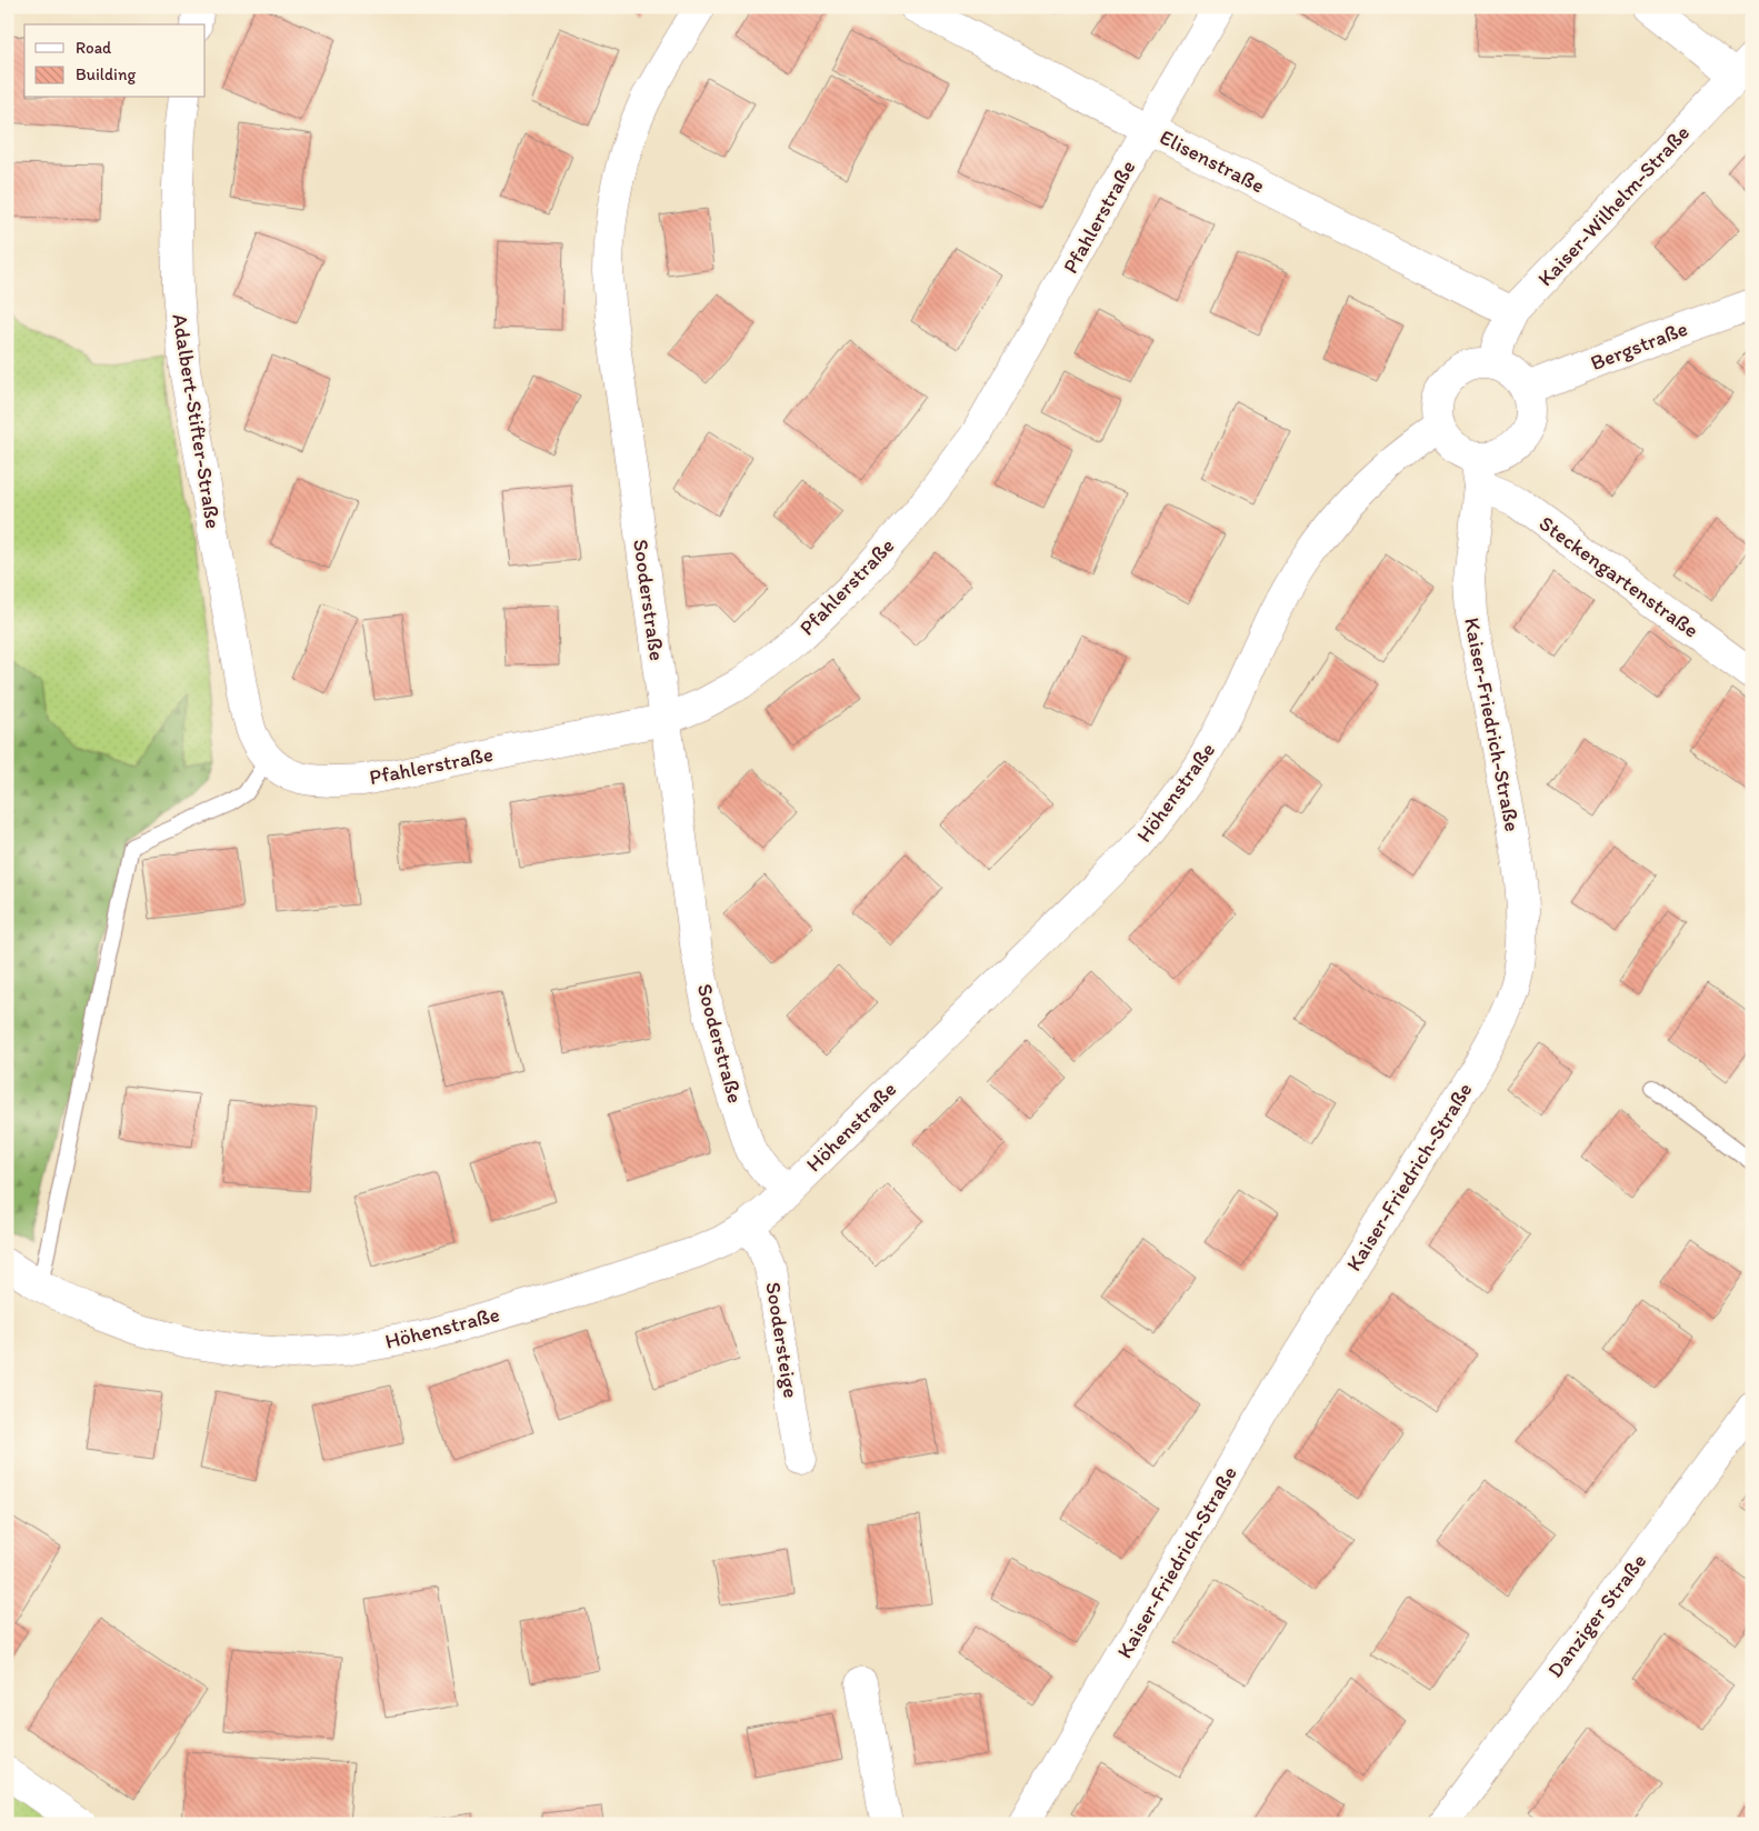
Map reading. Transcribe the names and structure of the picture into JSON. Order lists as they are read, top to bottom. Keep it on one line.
{"streets":{"street":["Elisenstraße","Kaiser-Wilhelm-Straße","Pfahlerstraße","Bergstraße","Adalbert-Stifter-Straße","Steckengartenstraße","Sooderstraße","Kaiser-Friedrich-Straße","Höhenstraße","Soodersteige","Danziger Straße"]},"crossings":[["Elisenstraße","Kaiser-Wilhelm-Straße"],["Elisenstraße","Pfahlerstraße"],["Kaiser-Wilhelm-Straße","Bergstraße"],["Kaiser-Wilhelm-Straße","Steckengartenstraße"],["Kaiser-Wilhelm-Straße","Kaiser-Friedrich-Straße"],["Kaiser-Wilhelm-Straße","Höhenstraße"],["Pfahlerstraße","Adalbert-Stifter-Straße"],["Pfahlerstraße","Sooderstraße"],["Bergstraße","Steckengartenstraße"],["Bergstraße","Kaiser-Friedrich-Straße"],["Bergstraße","Höhenstraße"],["Steckengartenstraße","Kaiser-Friedrich-Straße"],["Steckengartenstraße","Höhenstraße"],["Sooderstraße","Höhenstraße"],["Kaiser-Friedrich-Straße","Höhenstraße"],["Höhenstraße","Soodersteige"]],"legend":["Road","Building"]}
